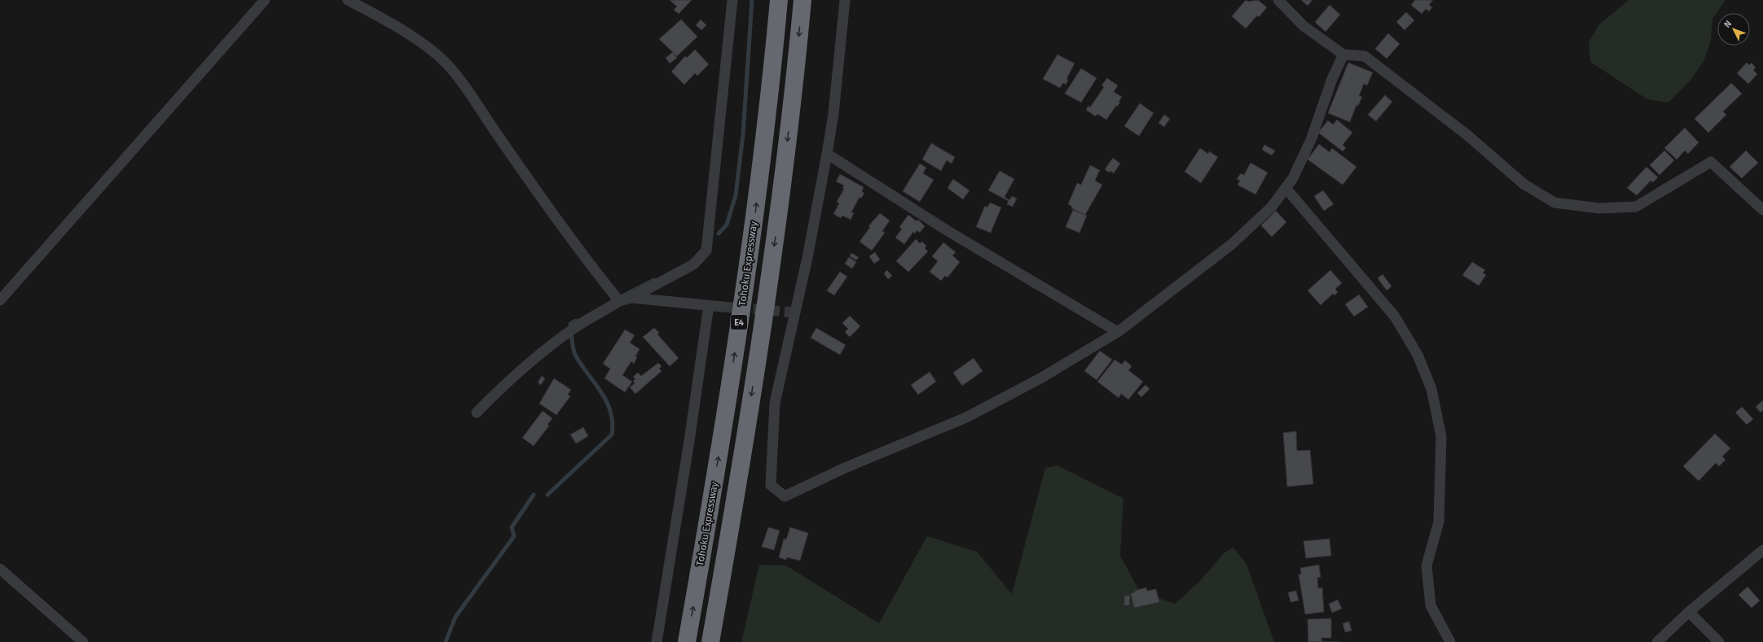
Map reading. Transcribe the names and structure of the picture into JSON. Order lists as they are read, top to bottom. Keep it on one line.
{"streets":{"highway":["Tohoku Expressway","E4"]},"north":"top left"}
